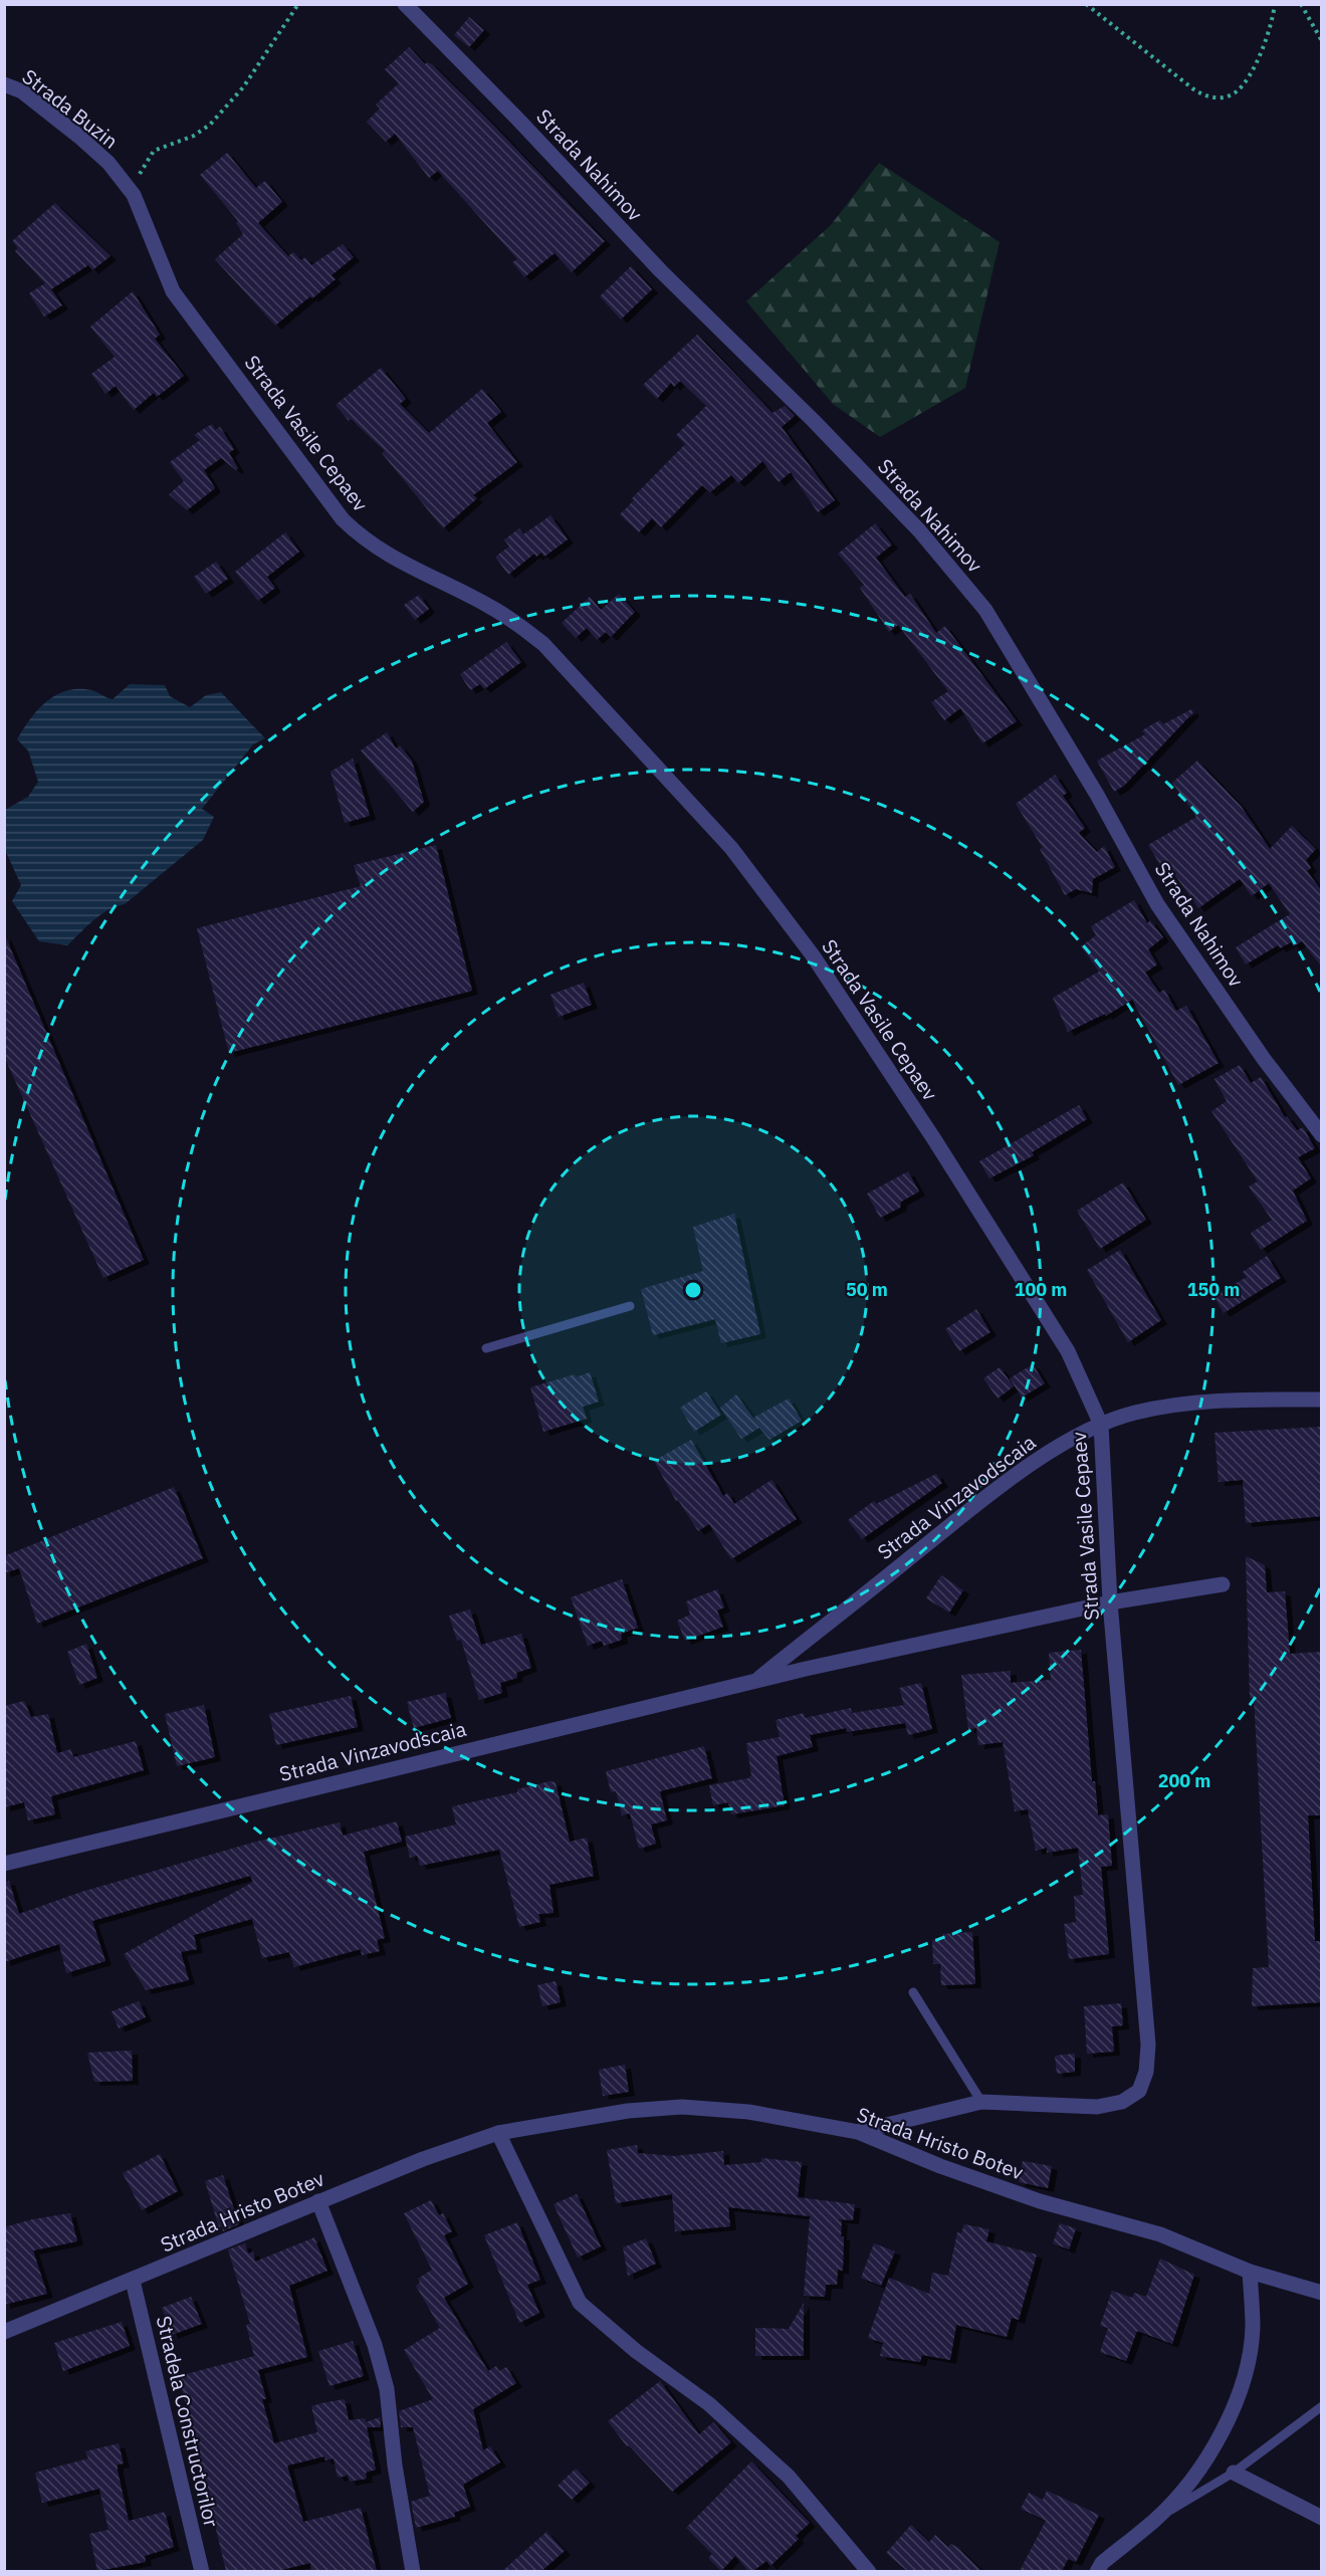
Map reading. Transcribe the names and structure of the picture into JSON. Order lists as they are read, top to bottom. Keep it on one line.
{"streets":{"street":["Strada Buzin","Strada Nahimov","Strada Vasile Cepaev","Strada Vinzavodscaia","Strada Hristo Botev","Stradela Constructorilor"]},"crossings":[["Strada Buzin","Strada Vasile Cepaev"],["Strada Vasile Cepaev","Strada Vinzavodscaia"],["Strada Hristo Botev","Stradela Constructorilor"]],"rings":["50 m","100 m","150 m","200 m"]}
